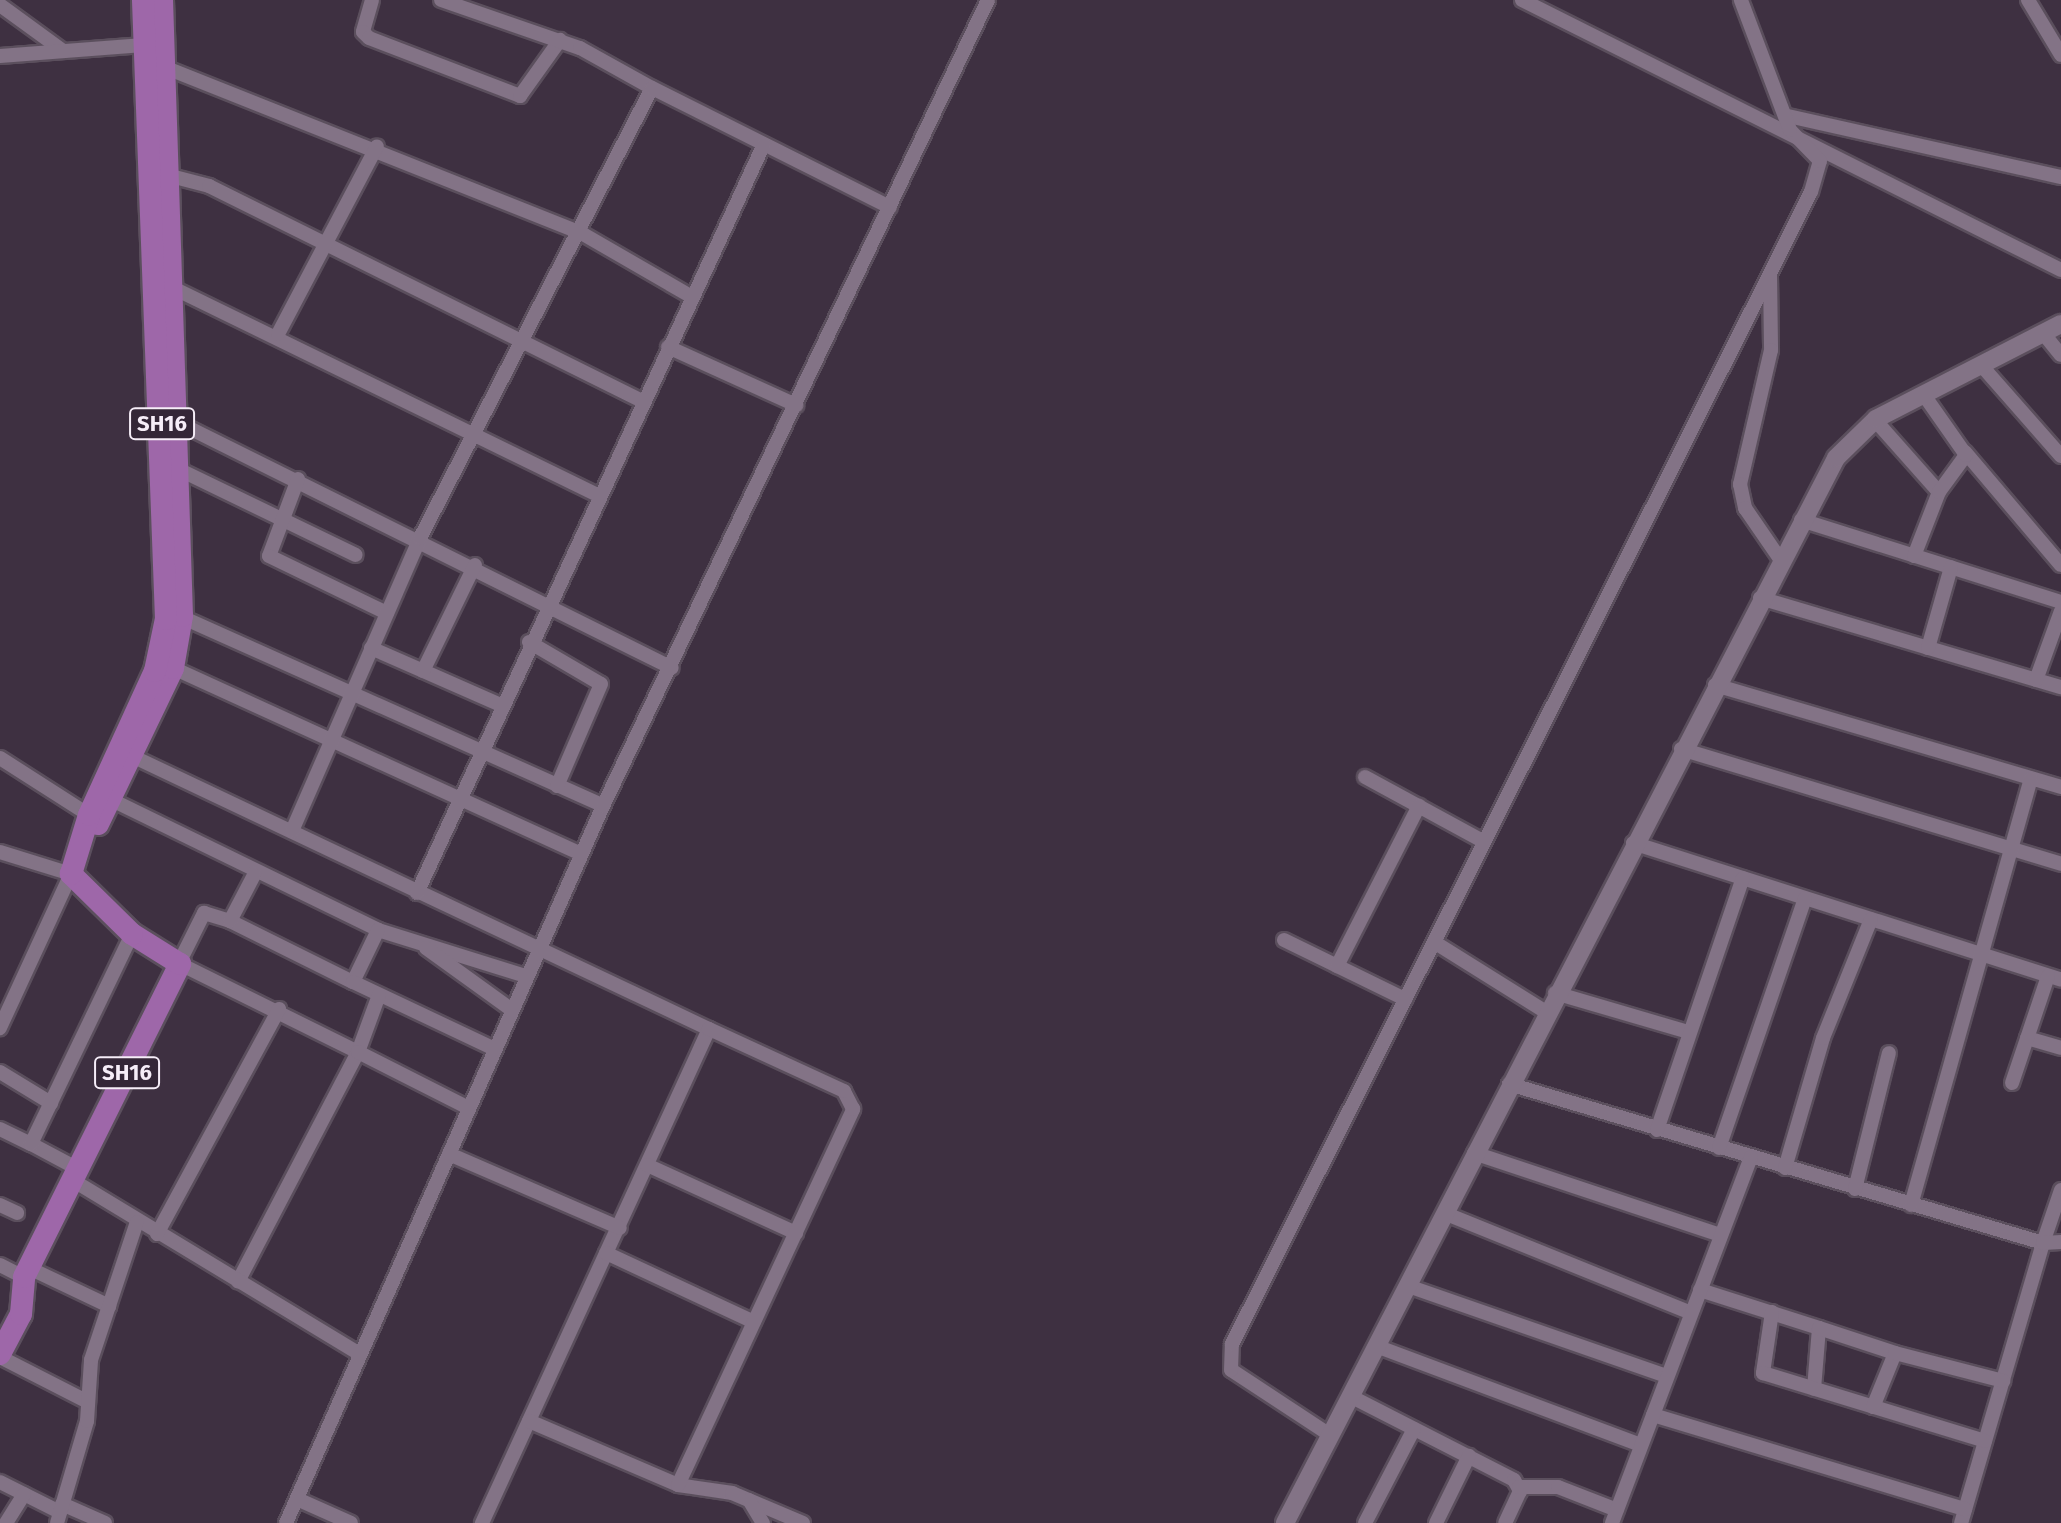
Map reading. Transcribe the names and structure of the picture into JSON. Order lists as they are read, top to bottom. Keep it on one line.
{"streets":{"main road":["SH16"]}}
